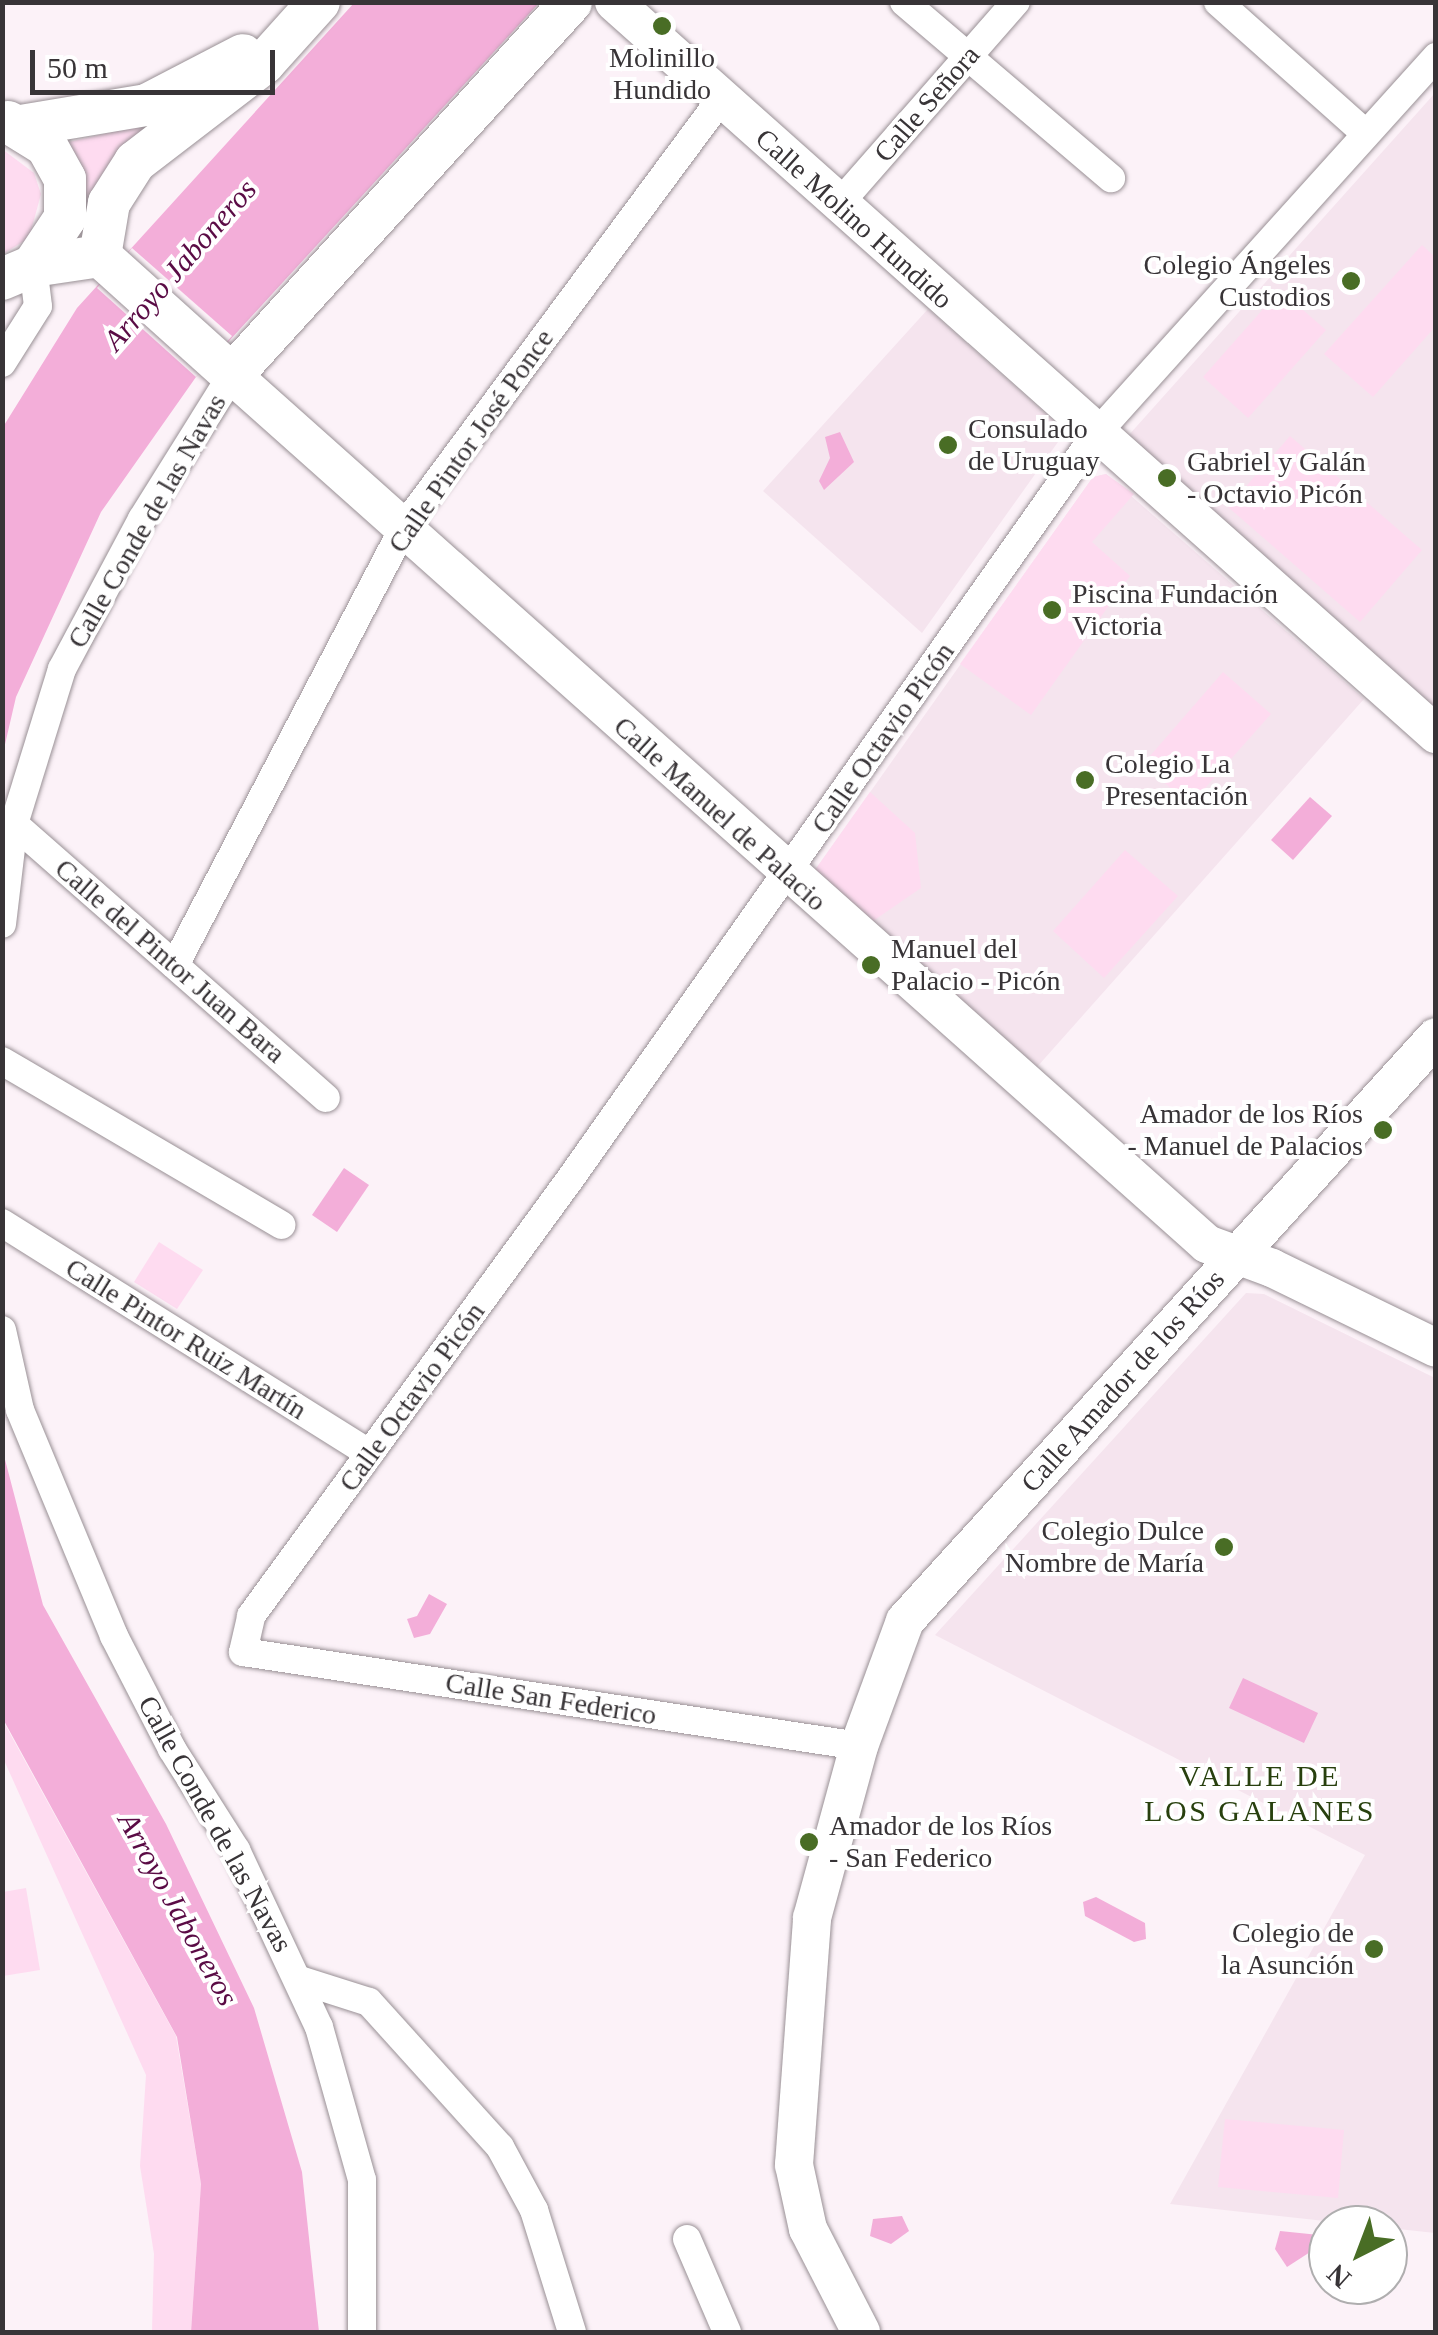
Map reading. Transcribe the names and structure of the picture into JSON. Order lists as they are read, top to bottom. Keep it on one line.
{"streets":{"main road":["Calle Conde de las Navas","Calle Manuel de Palacio"],"street":["Calle Señora","Calle Molino Hundido","Calle Pintor José Ponce","Calle Octavio Picón","Calle del Pintor Juan Bara","Calle Pintor Ruiz Martín","Calle Amador de los Ríos","Calle San Federico"]},"crossings":[["Calle Señora","Calle Molino Hundido"],["Calle Molino Hundido","Calle Pintor José Ponce"],["Calle Molino Hundido","Calle Octavio Picón"],["Calle Pintor José Ponce","Calle Manuel de Palacio"],["Calle Pintor José Ponce","Calle del Pintor Juan Bara"],["Calle Conde de las Navas","Calle Manuel de Palacio"],["Calle Conde de las Navas","Calle del Pintor Juan Bara"],["Calle Octavio Picón","Calle Manuel de Palacio"],["Calle Octavio Picón","Calle Pintor Ruiz Martín"],["Calle Octavio Picón","Calle San Federico"],["Calle Manuel de Palacio","Calle Amador de los Ríos"],["Calle Amador de los Ríos","Calle San Federico"]],"districts":["VALLE DE LOS GALANES"],"water":["Arroyo Jaboneros"],"places":["Molinillo Hundido","Colegio Ángeles Custodios","Consulado de Uruguay","Gabriel y Galán - Octavio Picón","Piscina Fundación Victoria","Colegio La Presentación","Manuel del Palacio - Picón","Amador de los Ríos - Manuel de Palacios","Colegio Dulce Nombre de María","Amador de los Ríos - San Federico","Colegio de la Asunción"],"scale_bar":"50 m","north":"bottom left"}
